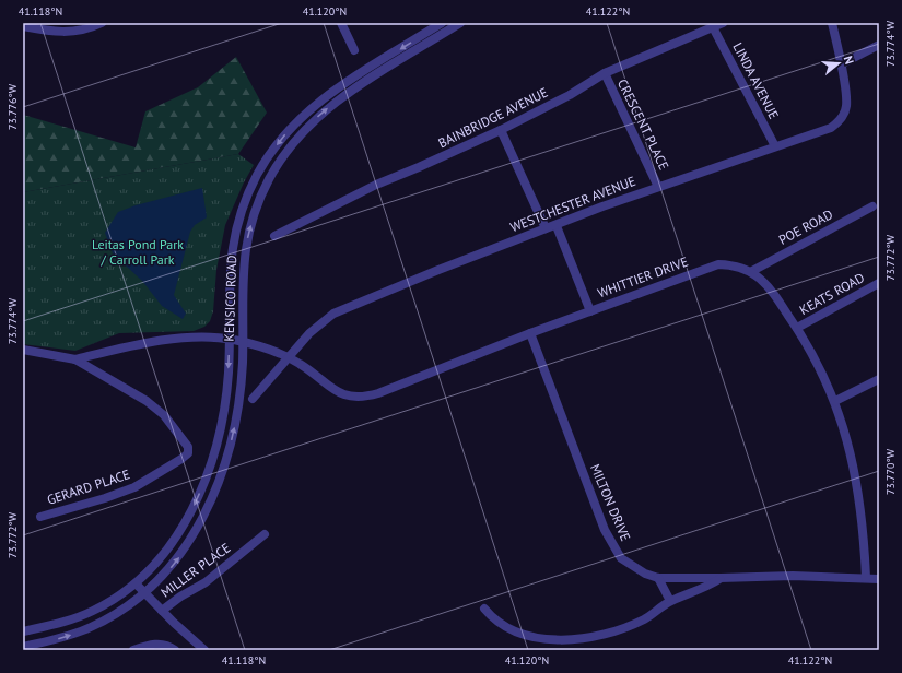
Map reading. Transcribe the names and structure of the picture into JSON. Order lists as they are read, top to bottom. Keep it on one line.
{"streets":{"street":["LINDA AVENUE","BAINBRIDGE AVENUE","CRESCENT PLACE","WESTCHESTER AVENUE","POE ROAD","WHITTIER DRIVE","KEATS ROAD","KENSICO ROAD","GERARD PLACE","MILTON DRIVE","MILLER PLACE"]},"crossings":[["LINDA AVENUE","BAINBRIDGE AVENUE"],["LINDA AVENUE","WESTCHESTER AVENUE"],["BAINBRIDGE AVENUE","CRESCENT PLACE"],["CRESCENT PLACE","WESTCHESTER AVENUE"],["WESTCHESTER AVENUE","WHITTIER DRIVE"],["POE ROAD","WHITTIER DRIVE"],["WHITTIER DRIVE","KENSICO ROAD"],["WHITTIER DRIVE","GERARD PLACE"],["WHITTIER DRIVE","MILTON DRIVE"]],"parks":["Leitas Pond Park / Carroll Park"],"north":"right","coordinates":["41.118°N","41.120°N","41.122°N","73.774°W","73.776°W","73.772°W","73.770°W"]}
